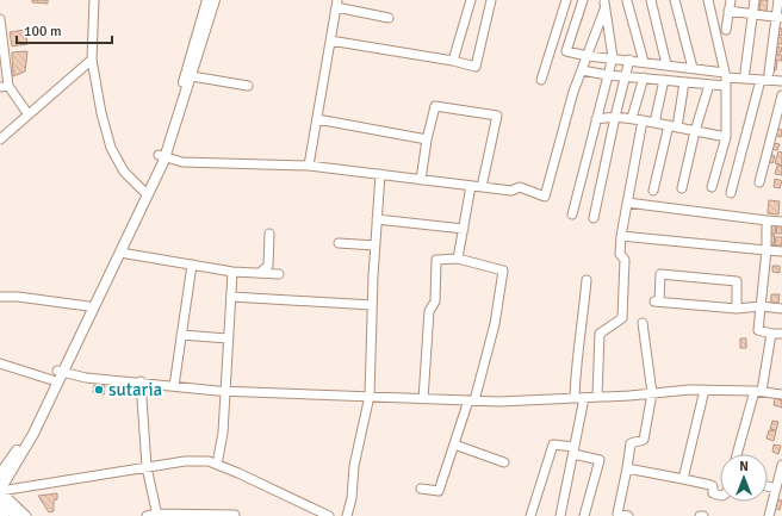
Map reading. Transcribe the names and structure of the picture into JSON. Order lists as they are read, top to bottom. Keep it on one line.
{"places":["sutaria"],"scale_bar":"100 m","north":"top"}
